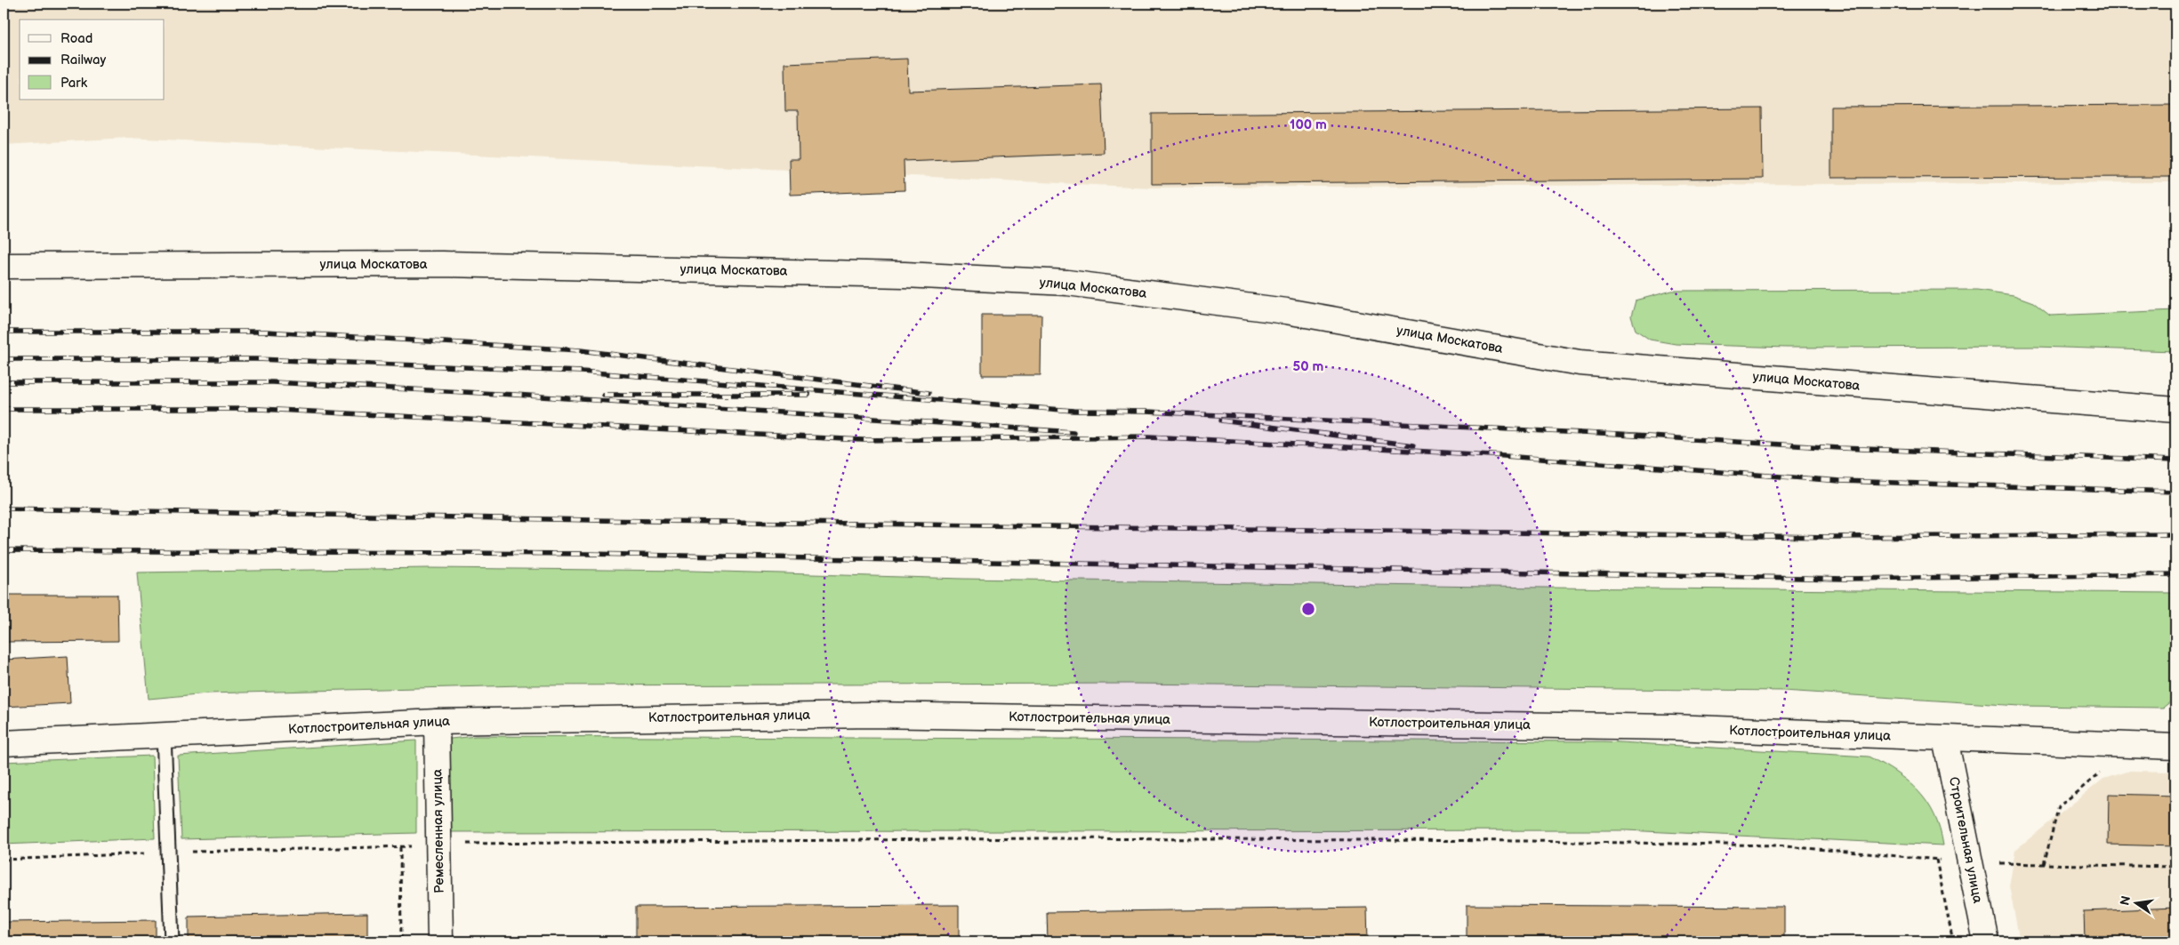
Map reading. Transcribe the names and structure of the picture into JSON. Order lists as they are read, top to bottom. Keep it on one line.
{"streets":{"main road":["улица Москатова","Котлостроительная улица","Ремесленная улица","Строительная улица"]},"crossings":[["Котлостроительная улица","Ремесленная улица"],["Котлостроительная улица","Строительная улица"]],"legend":["Road","Railway","Park"],"north":"left","rings":["100 m","50 m"]}
